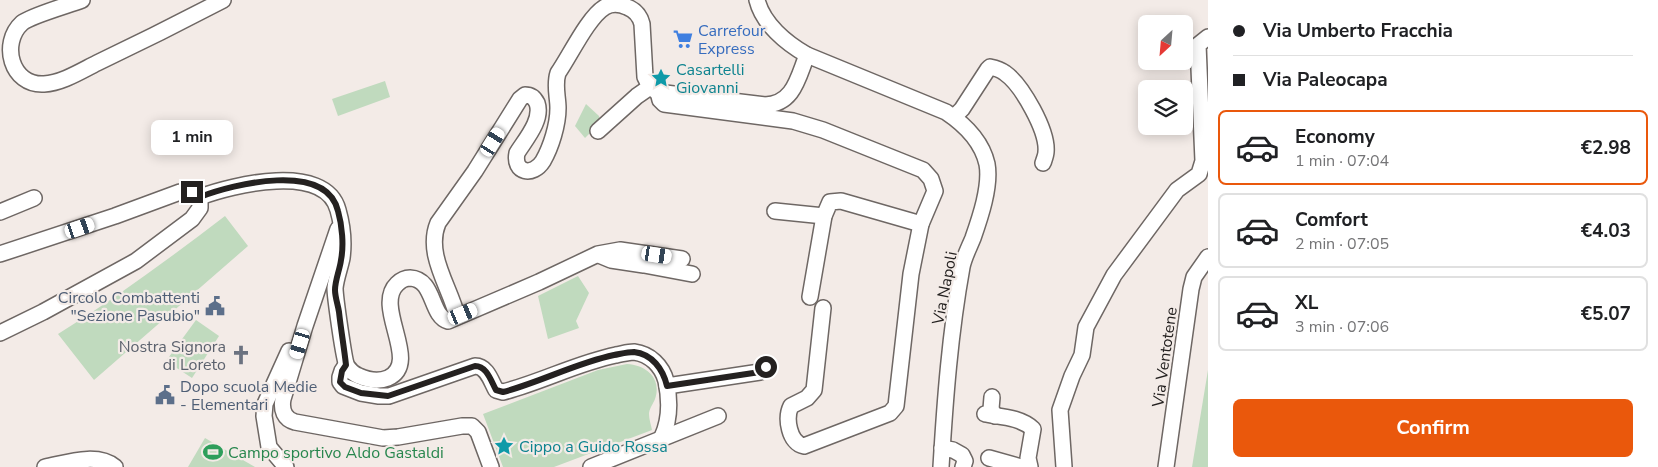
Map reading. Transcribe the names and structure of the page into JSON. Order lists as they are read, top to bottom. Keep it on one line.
{"streets":{"street":["Via Napoli","Via Ventotene"]},"places":{"supermarket":["Carrefour Express"],"place":["Casartelli Giovanni","Cippo a Guido Rossa"],"public building":["Circolo Combattenti \"Sezione Pasubio\"","Dopo scuola Medie - Elementari"],"church":["Nostra Signora di Loreto"],"sports":["Campo sportivo Aldo Gastaldi"]},"north":"bottom left","page":{"banner":["Via Umberto Fracchia","Via Paleocapa"],"list":[{"name":"Economy","note":"1 min · 07:04","value":"€2.98"},{"name":"Comfort","note":"2 min · 07:05","value":"€4.03"},{"name":"XL","note":"3 min · 07:06","value":"€5.07"}],"bubble":"1 min","buttons":"Confirm"}}
